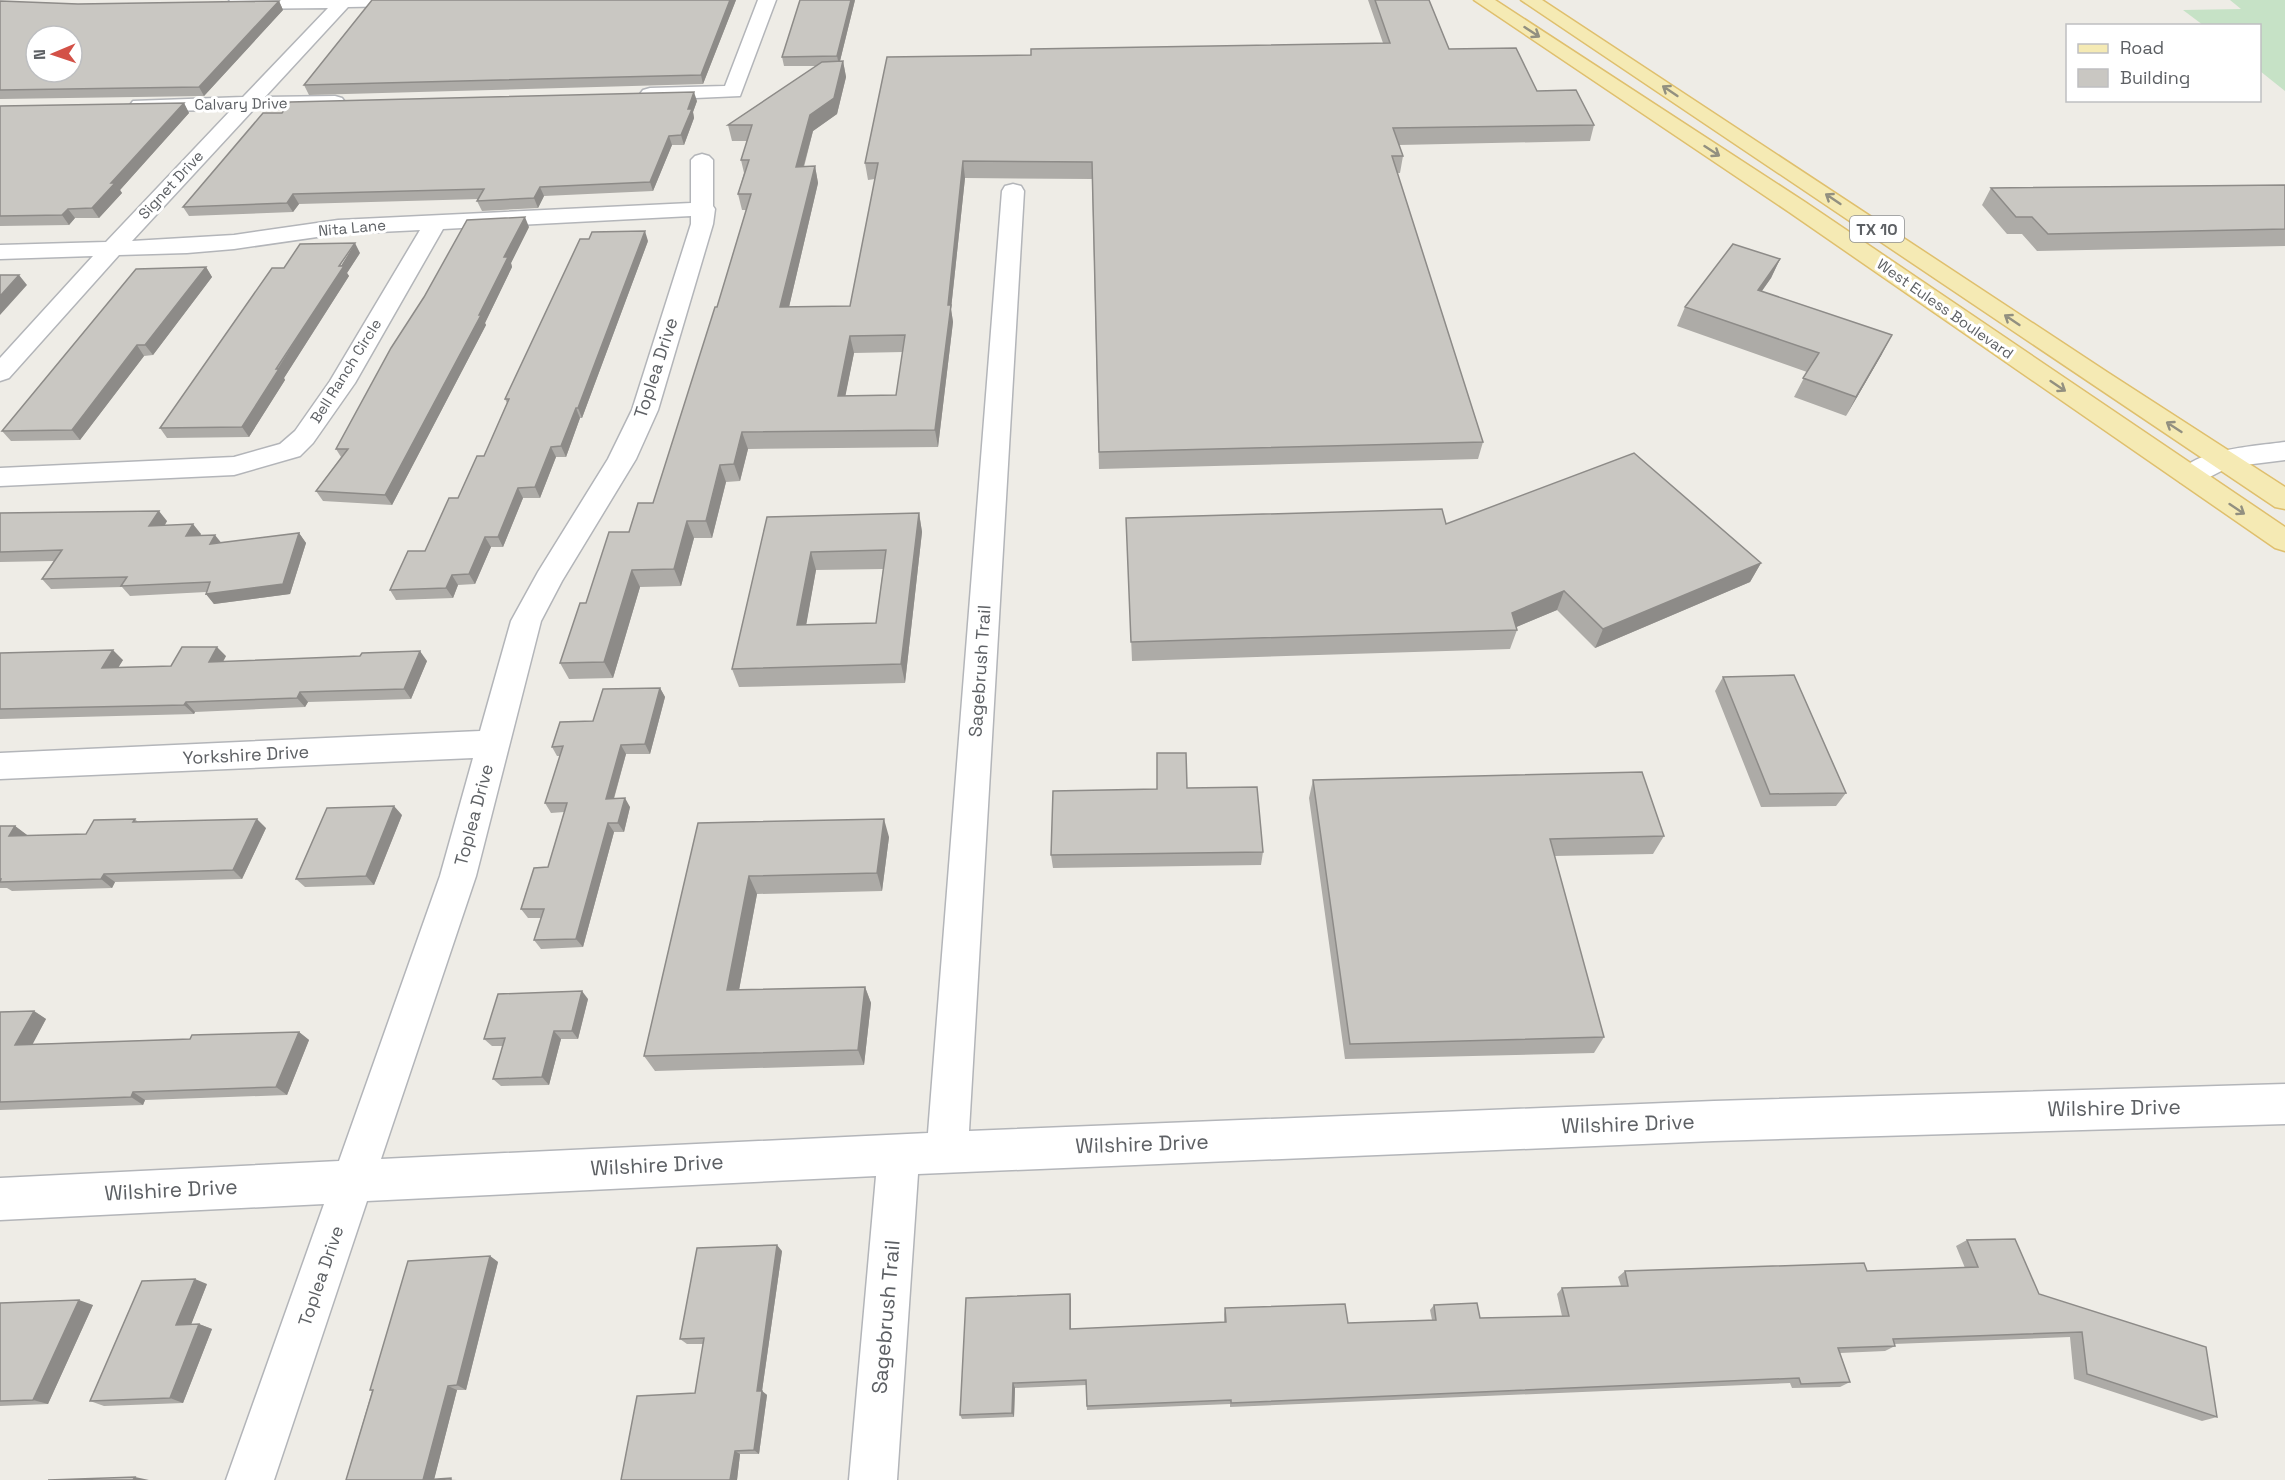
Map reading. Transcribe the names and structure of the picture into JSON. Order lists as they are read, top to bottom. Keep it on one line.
{"streets":{"main road":["TX 10","West Euless Boulevard"],"street":["Calvary Drive","Signet Drive","Nita Lane","Toplea Drive","Bell Ranch Circle","Sagebrush Trail","Yorkshire Drive","Wilshire Drive"]},"crossings":[["Calvary Drive","Signet Drive"],["Signet Drive","Nita Lane"],["Nita Lane","Toplea Drive"],["Nita Lane","Bell Ranch Circle"],["Toplea Drive","Yorkshire Drive"],["Toplea Drive","Wilshire Drive"],["Sagebrush Trail","Wilshire Drive"]],"legend":["Road","Building"],"north":"left"}
